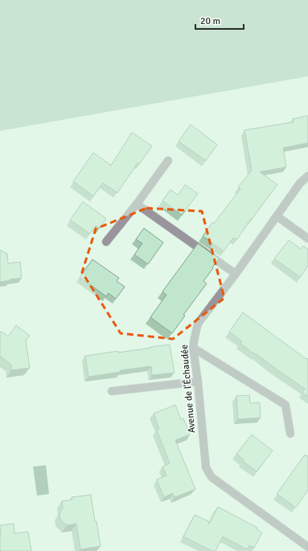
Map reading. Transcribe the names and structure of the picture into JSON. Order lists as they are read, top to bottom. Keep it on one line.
{"streets":{"street":["Avenue de l'Échaudée"]},"scale_bar":"20 m"}
